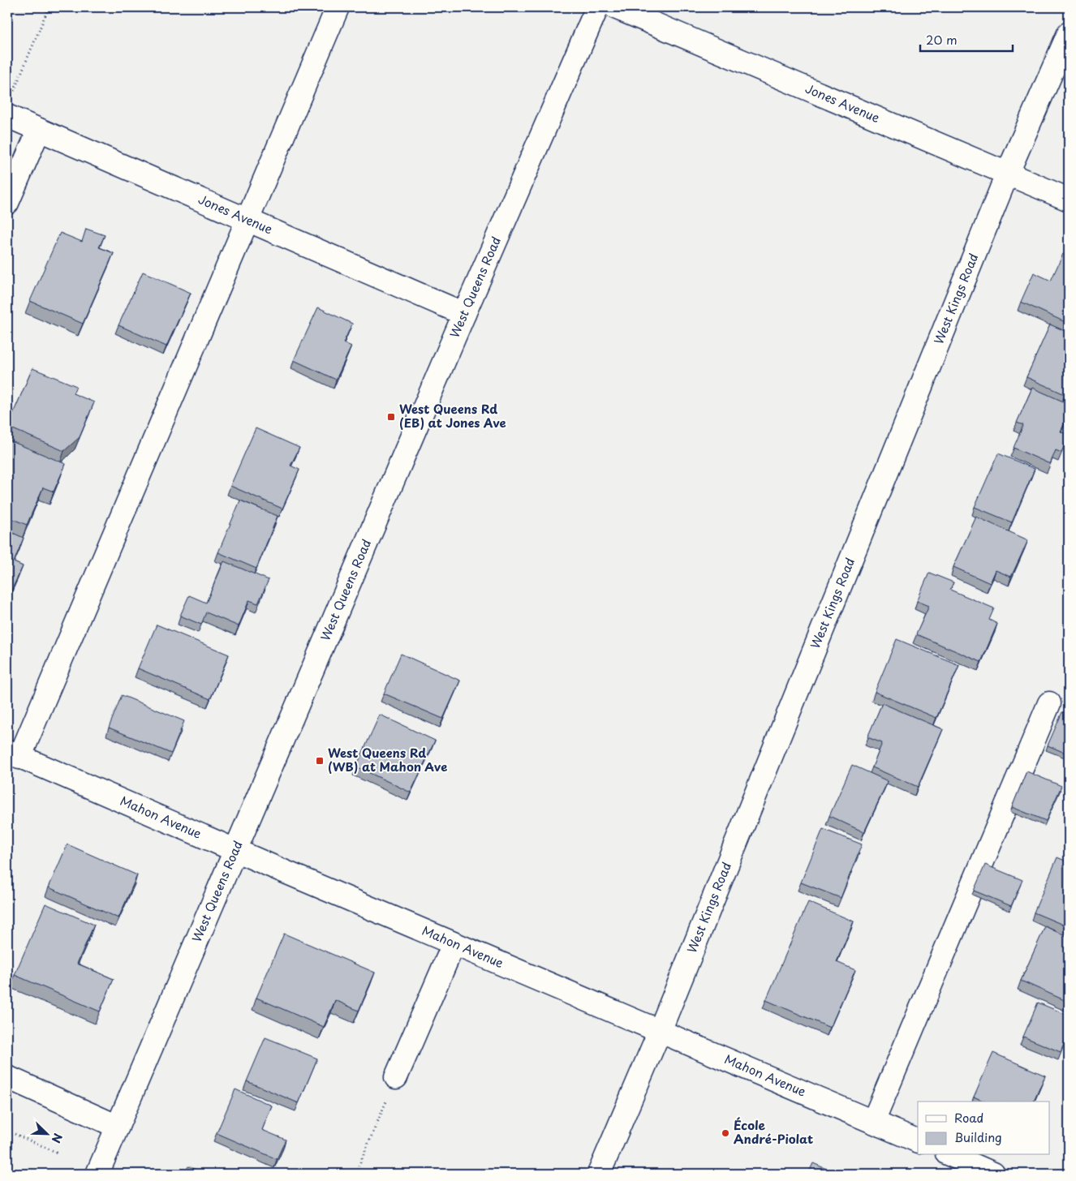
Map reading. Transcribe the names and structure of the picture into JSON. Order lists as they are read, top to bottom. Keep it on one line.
{"streets":{"street":["Jones Avenue","West Queens Road","West Kings Road","Mahon Avenue"]},"crossings":[["Jones Avenue","West Queens Road"],["Jones Avenue","West Kings Road"],["West Queens Road","Mahon Avenue"],["West Kings Road","Mahon Avenue"]],"places":{"transit":["West Queens Rd (EB) at Jones Ave","West Queens Rd (WB) at Mahon Ave"],"other":["École André-Piolat"]},"legend":["Road","Building"],"scale_bar":"20 m","north":"bottom right"}
